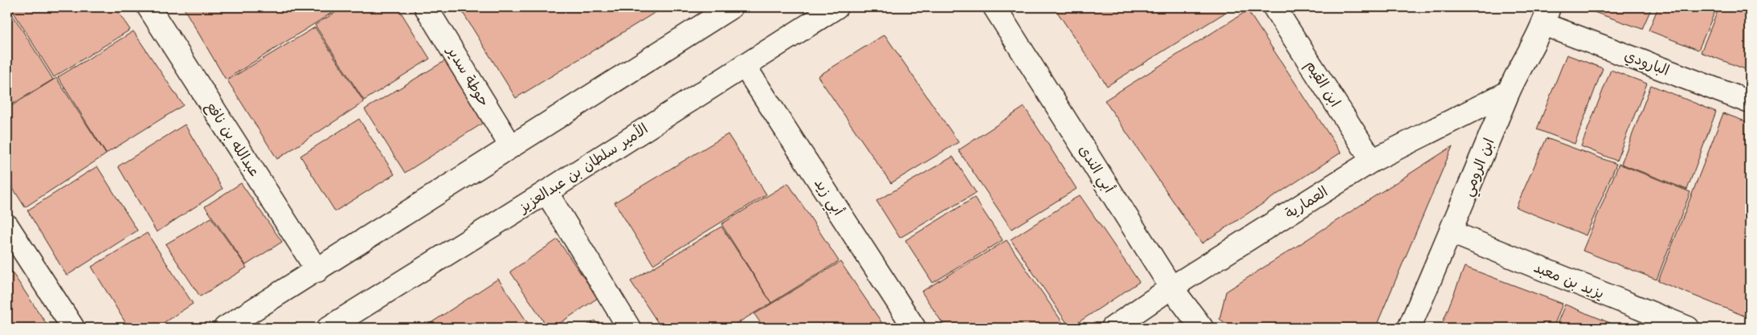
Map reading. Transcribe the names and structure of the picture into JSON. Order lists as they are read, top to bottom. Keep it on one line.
{"streets":{"street":["البارودي","حوطة سدير","ابن القيم","عبدالله بن نافع","ابن الرومي","الأمير سلطان بن عبدالعزيز","أبي الندى","أبي زيد","العمارية","يزيد بن معبد"]},"crossings":[["البارودي","ابن الرومي"],["ابن القيم","العمارية"],["ابن الرومي","العمارية"],["ابن الرومي","يزيد بن معبد"],["الأمير سلطان بن عبدالعزيز","أبي زيد"],["أبي الندى","العمارية"]]}
